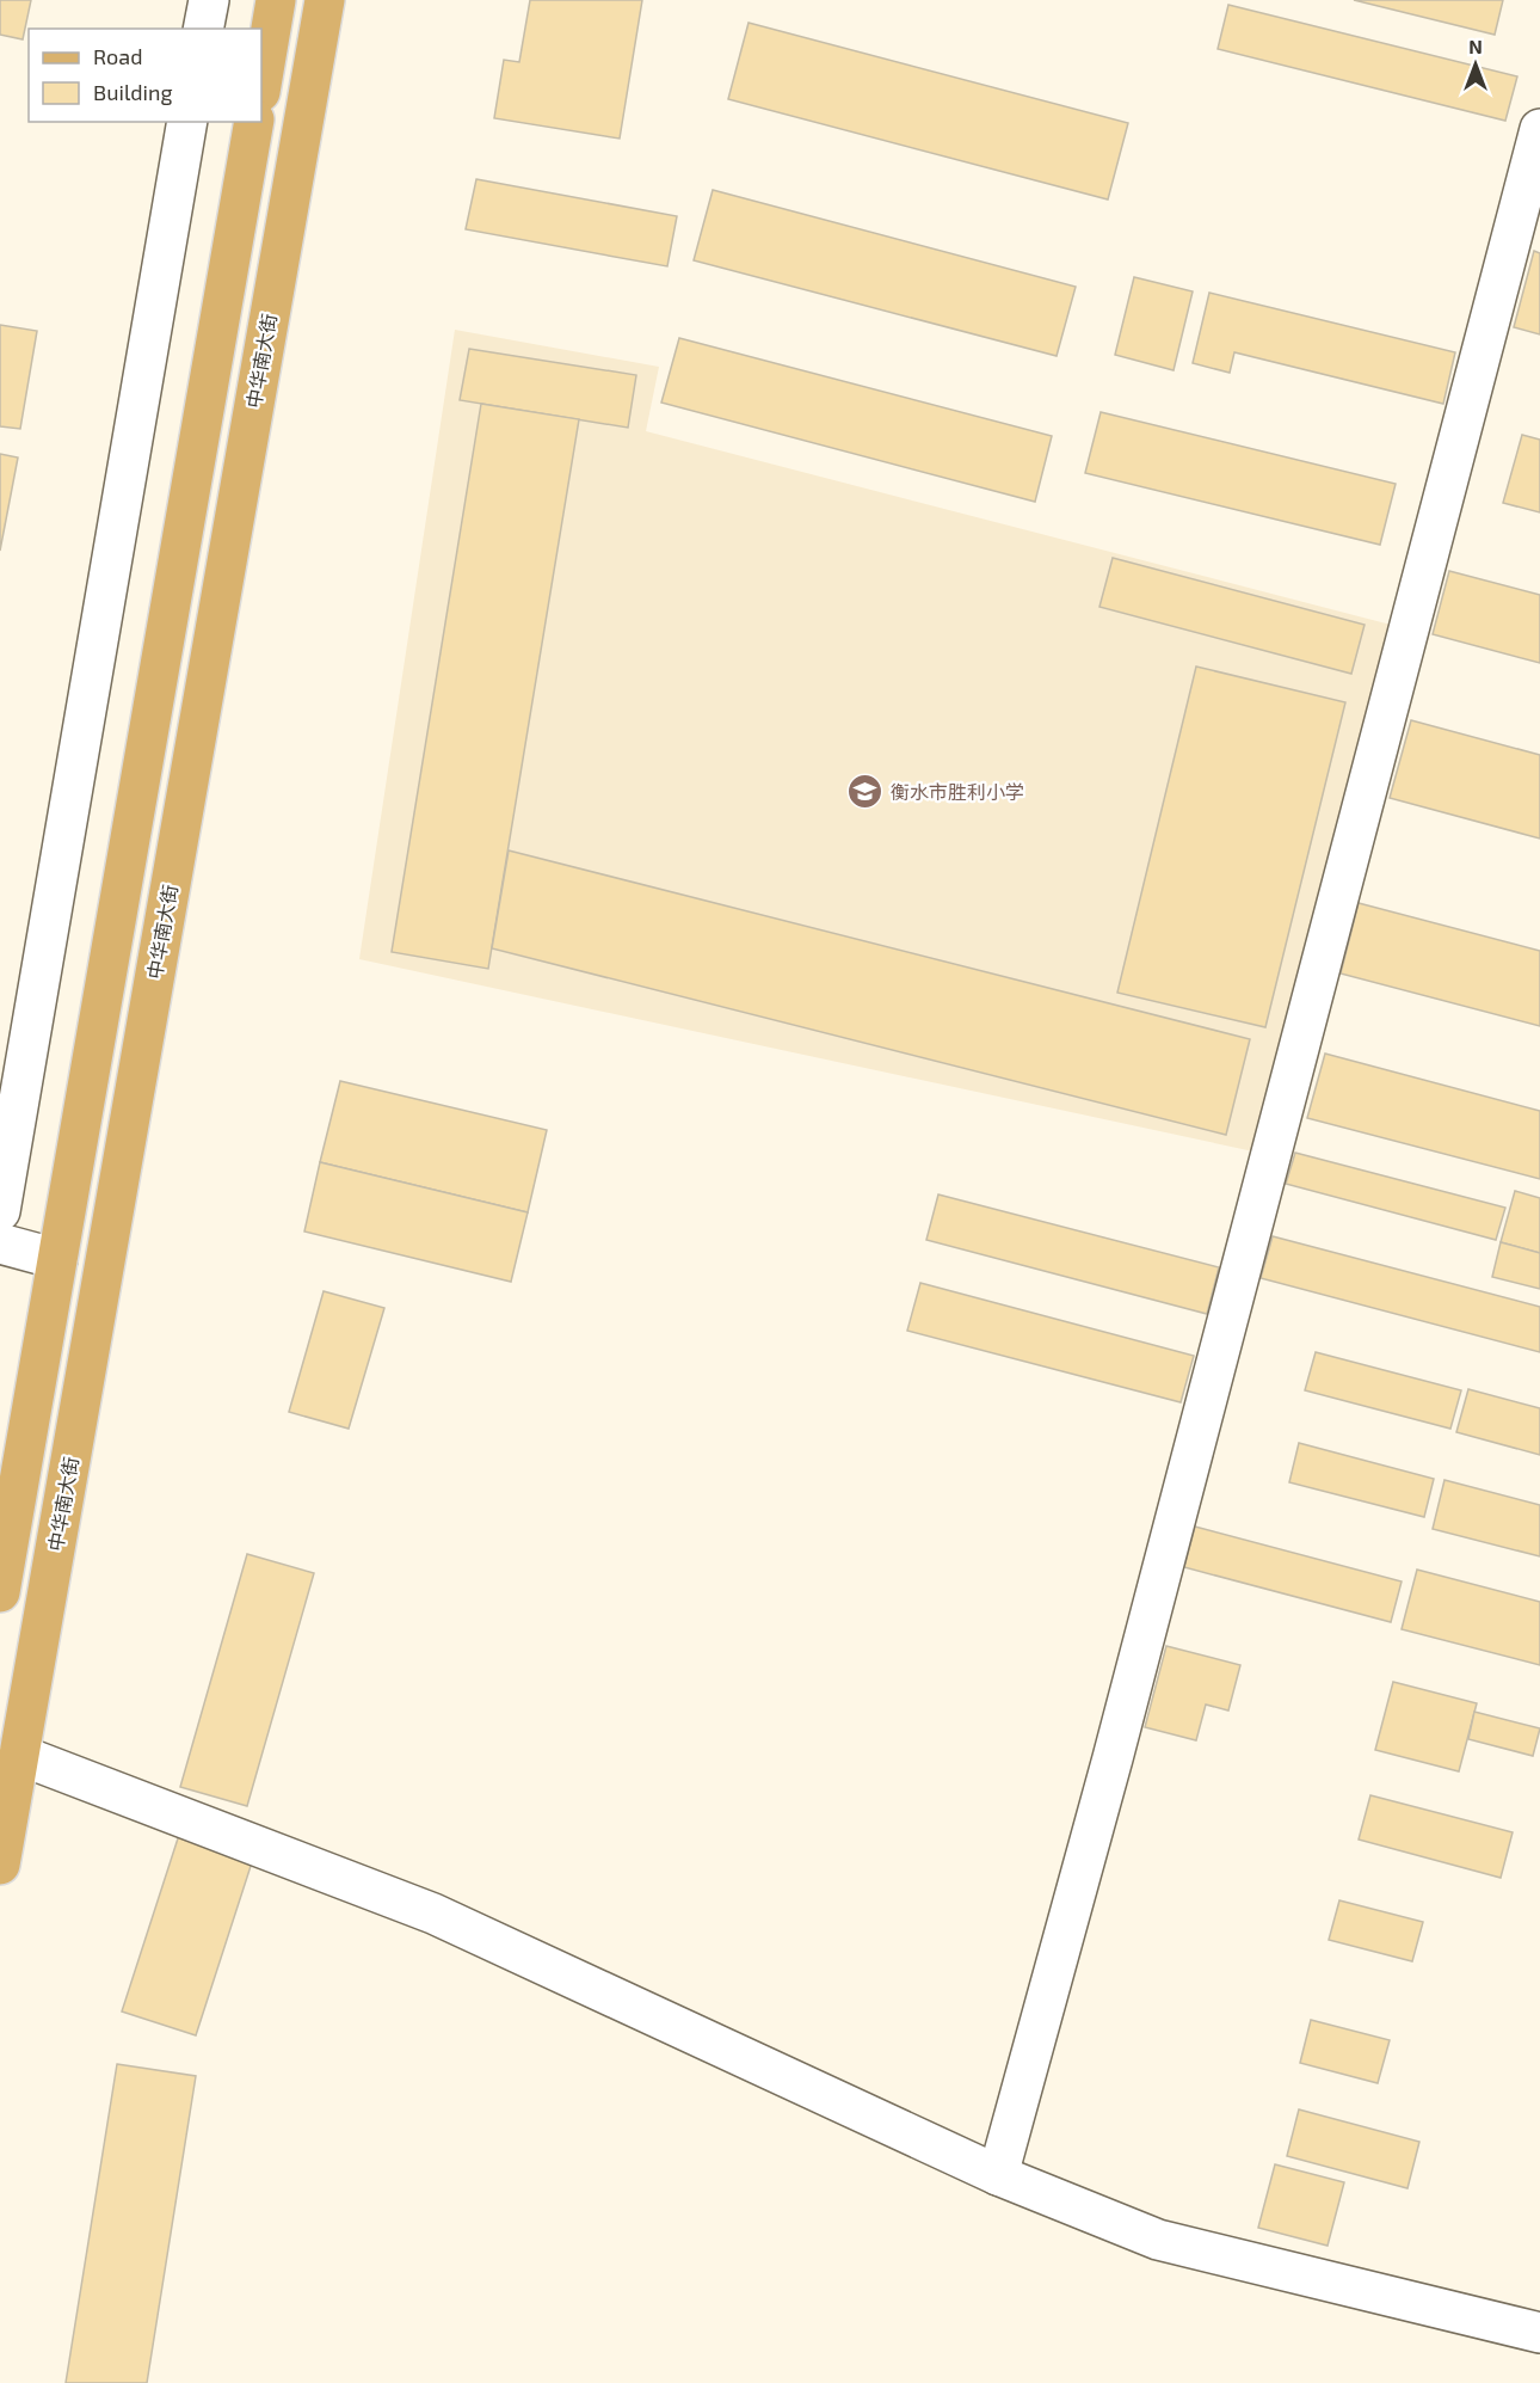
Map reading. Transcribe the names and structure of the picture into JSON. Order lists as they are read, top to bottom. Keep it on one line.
{"streets":{"main road":["中华南大街"]},"places":{"school or university":["衡水市胜利小学"]},"legend":["Road","Building"],"north":"top"}
